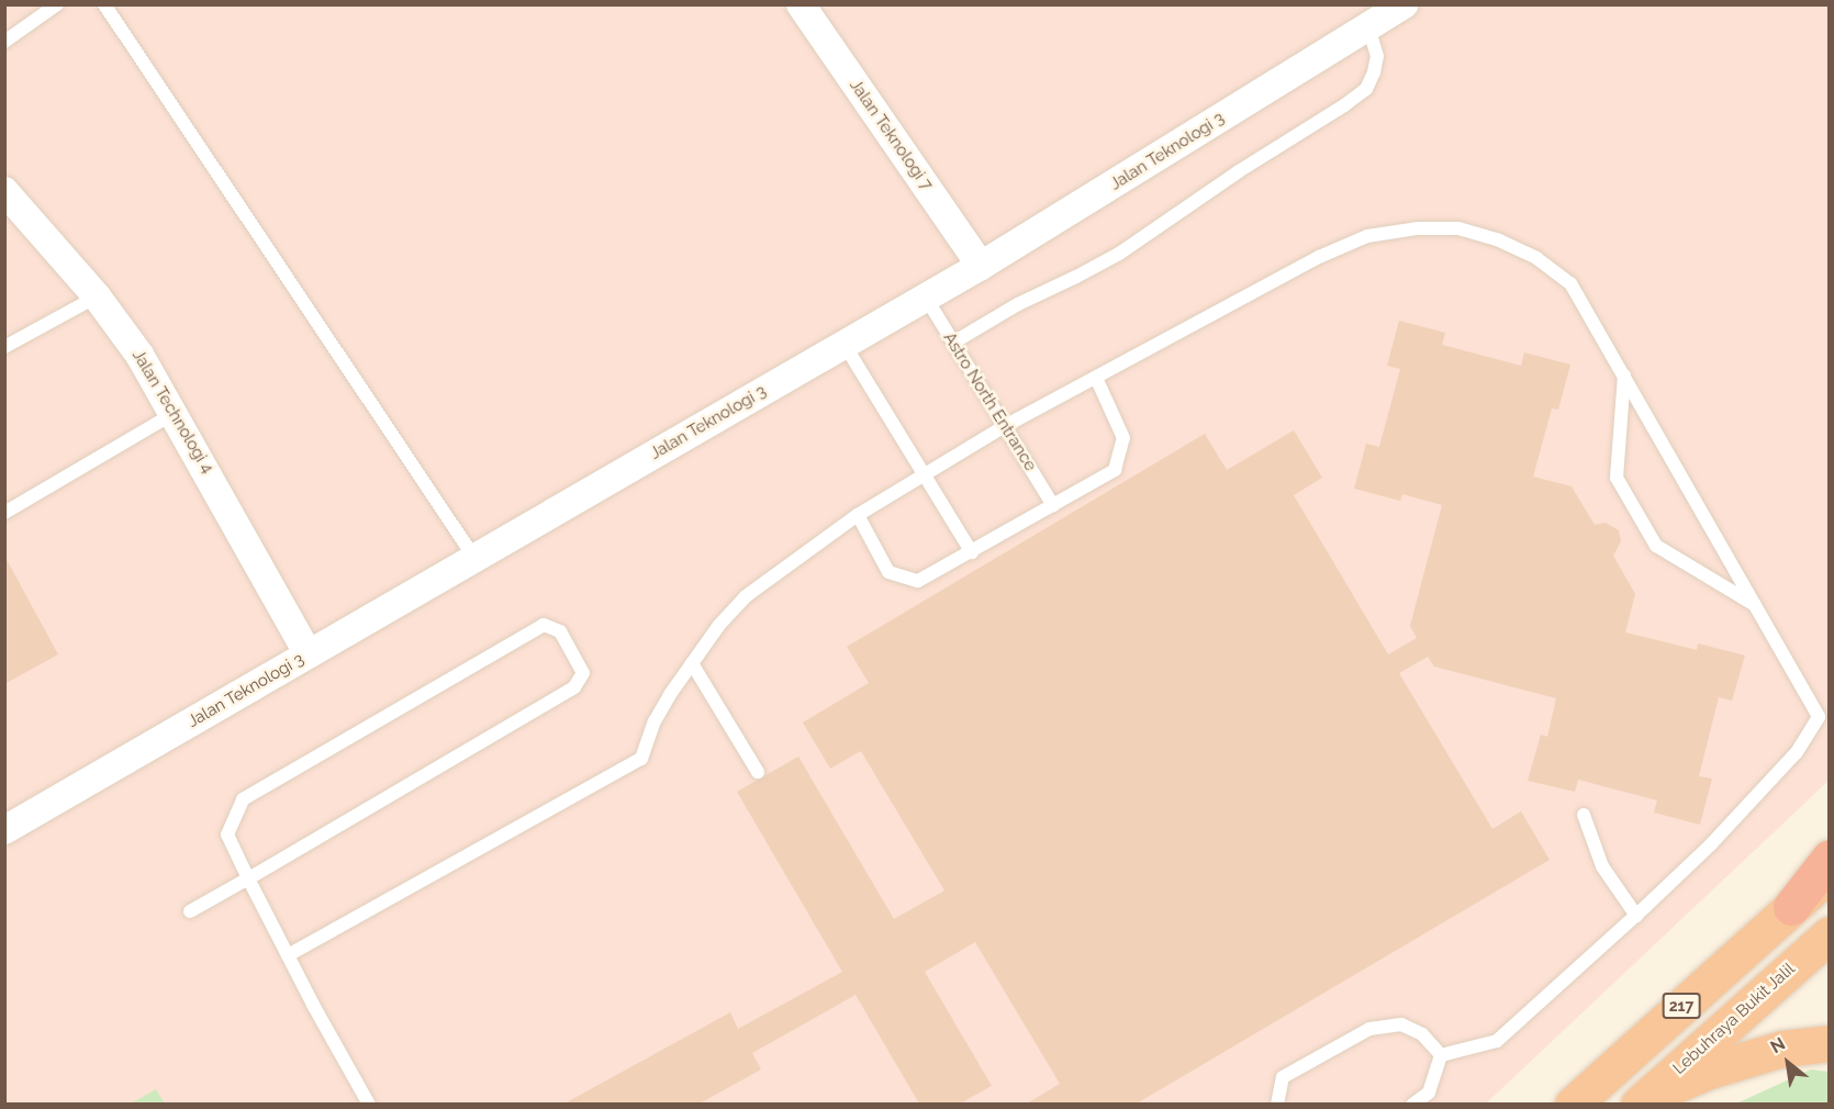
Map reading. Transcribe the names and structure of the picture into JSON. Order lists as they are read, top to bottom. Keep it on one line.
{"streets":{"highway":["217","Lebuhraya Bukit Jalil"],"street":["Jalan Teknologi 7","Jalan Teknologi 3","Jalan Technologi 4"],"lane":["Astro North Entrance"]},"crossings":[["Jalan Teknologi 7","Jalan Teknologi 3"],["Jalan Teknologi 3","Astro North Entrance"],["Jalan Teknologi 3","Jalan Technologi 4"]],"north":"top left"}
